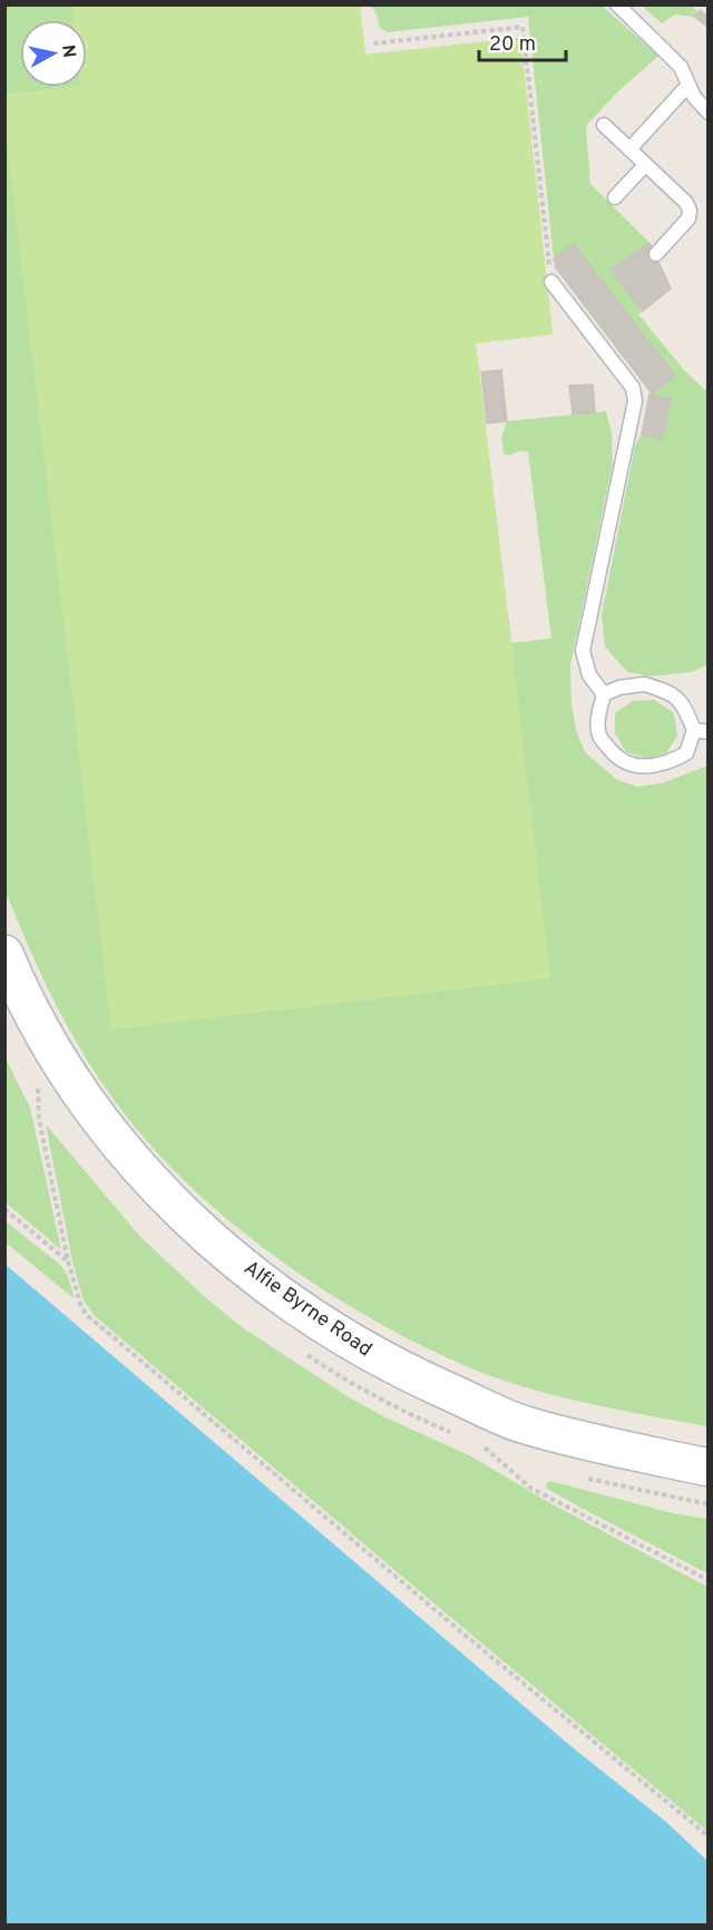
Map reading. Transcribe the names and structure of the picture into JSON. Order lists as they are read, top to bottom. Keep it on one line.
{"streets":{"main road":["Alfie Byrne Road"]},"scale_bar":"20 m","north":"right"}
